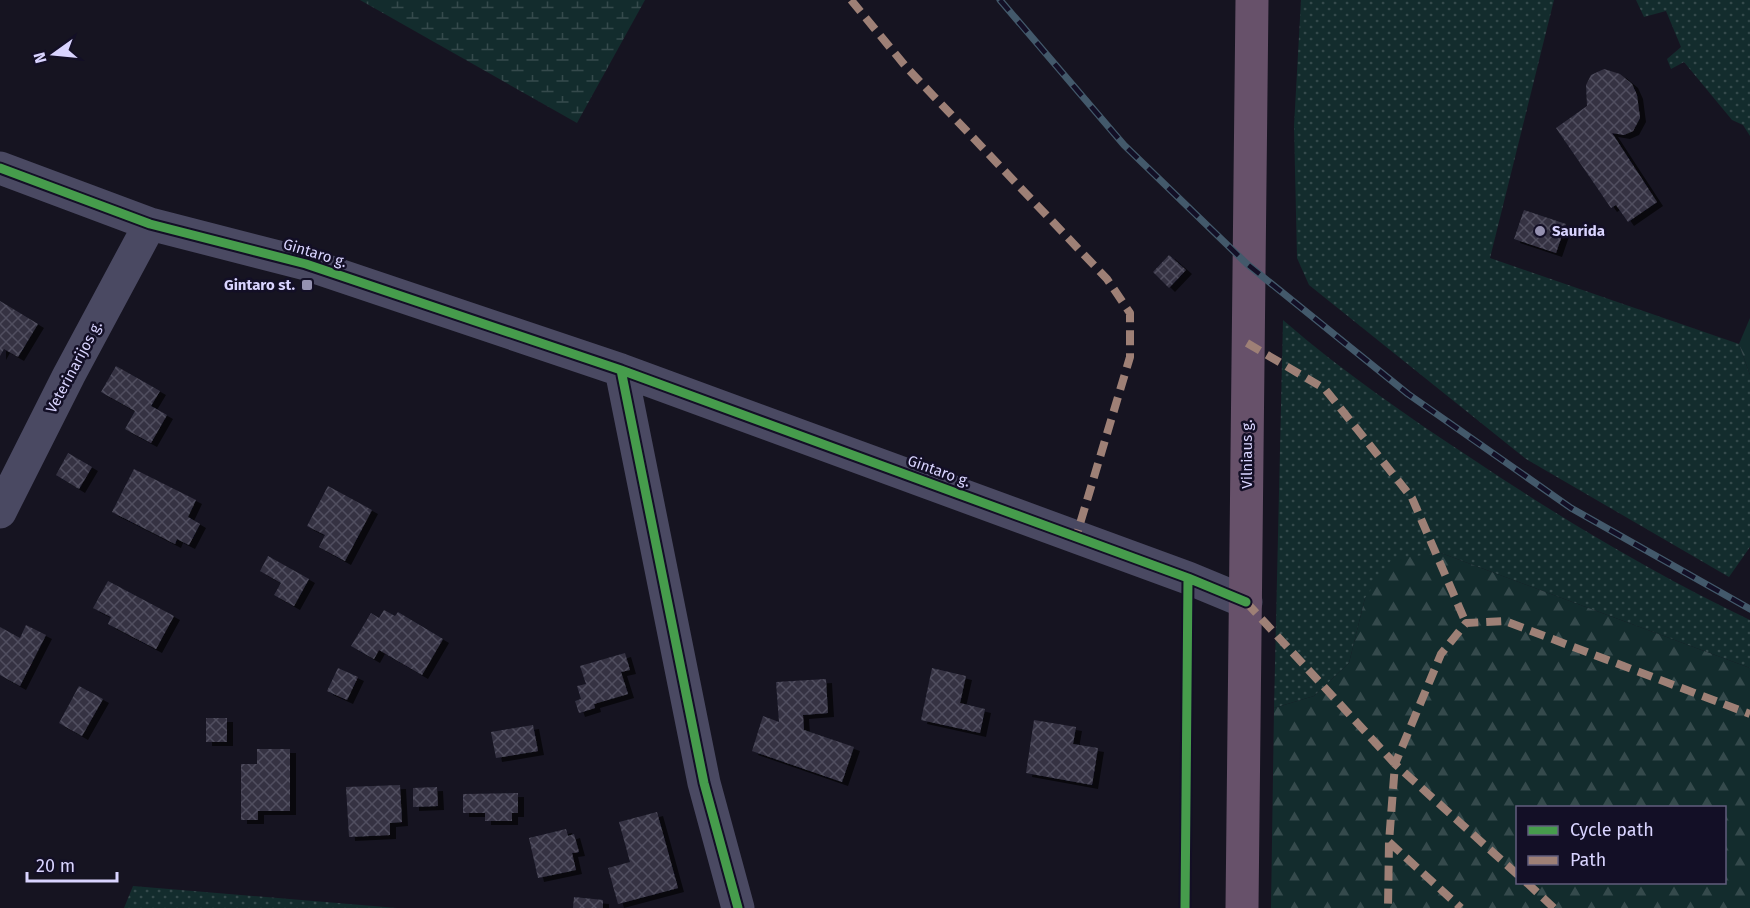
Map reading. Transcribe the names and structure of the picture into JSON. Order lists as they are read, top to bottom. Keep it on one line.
{"streets":{"highway":["Vilniaus g."],"street":["Gintaro g.","Veterinarijos g."]},"crossings":[["Gintaro g.","Veterinarijos g."],["Gintaro g.","Vilniaus g."]],"places":{"other":["Saurida"],"transit":["Gintaro st."]},"legend":["Cycle path","Path"],"scale_bar":"20 m","north":"left"}
